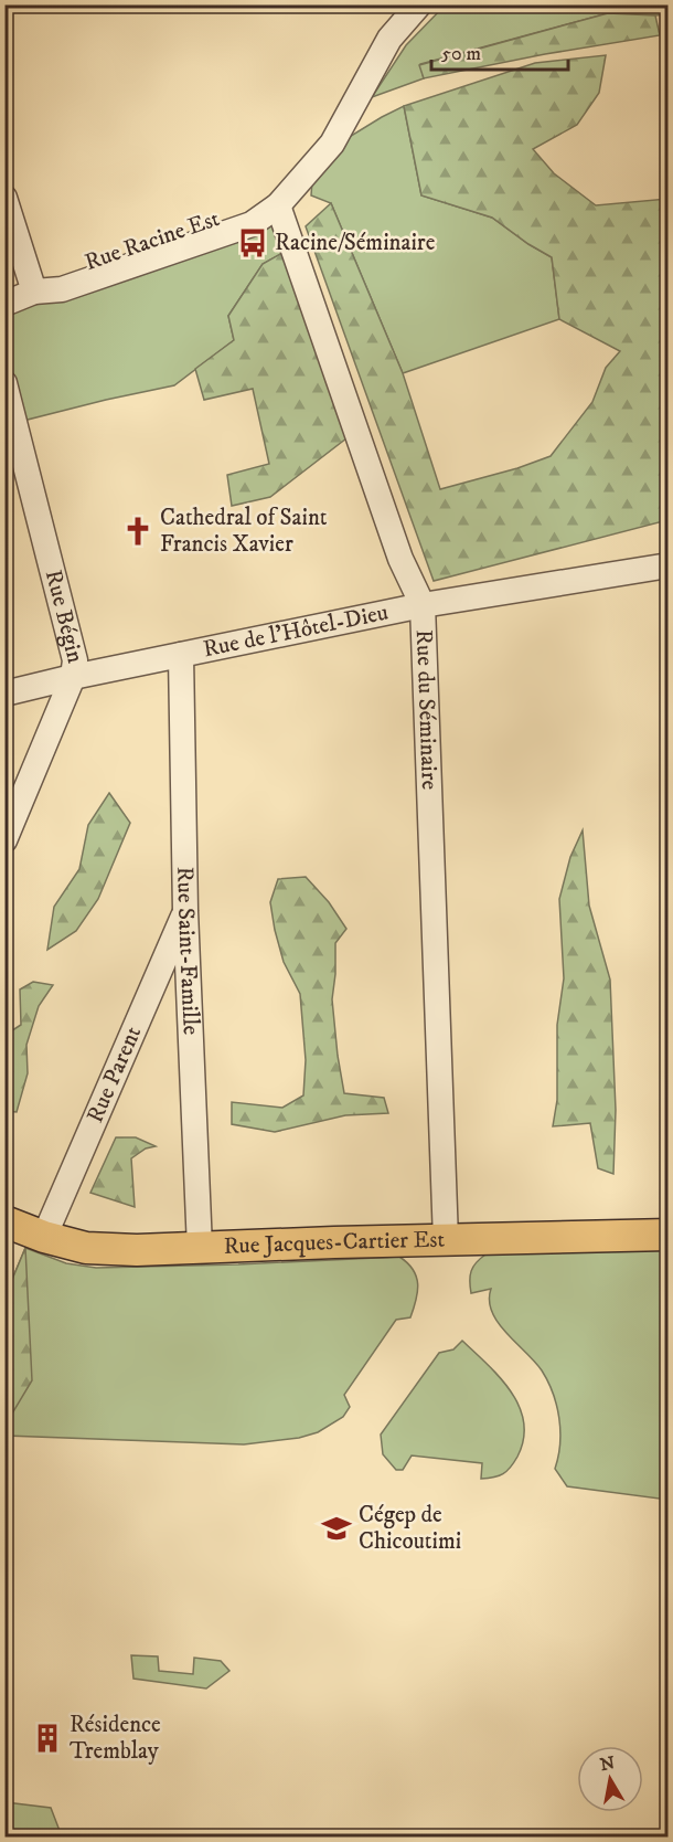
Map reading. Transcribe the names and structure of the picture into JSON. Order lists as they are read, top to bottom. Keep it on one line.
{"streets":{"main road":["Rue Jacques-Cartier Est"],"street":["Rue Racine Est","Rue Bégin","Rue de l'Hôtel-Dieu","Rue du Séminaire","Rue Saint-Famille","Rue Parent"]},"crossings":[["Rue Racine Est","Rue du Séminaire"],["Rue Bégin","Rue de l'Hôtel-Dieu"],["Rue de l'Hôtel-Dieu","Rue du Séminaire"],["Rue de l'Hôtel-Dieu","Rue Saint-Famille"],["Rue du Séminaire","Rue Jacques-Cartier Est"],["Rue Saint-Famille","Rue Parent"],["Rue Saint-Famille","Rue Jacques-Cartier Est"],["Rue Parent","Rue Jacques-Cartier Est"]],"places":{"bus stop":["Racine/Séminaire"],"church":["Cathedral of Saint Francis Xavier"],"school or university":["Cégep de Chicoutimi"],"building":["Résidence Tremblay"]},"scale_bar":"50 m","north":"top"}
